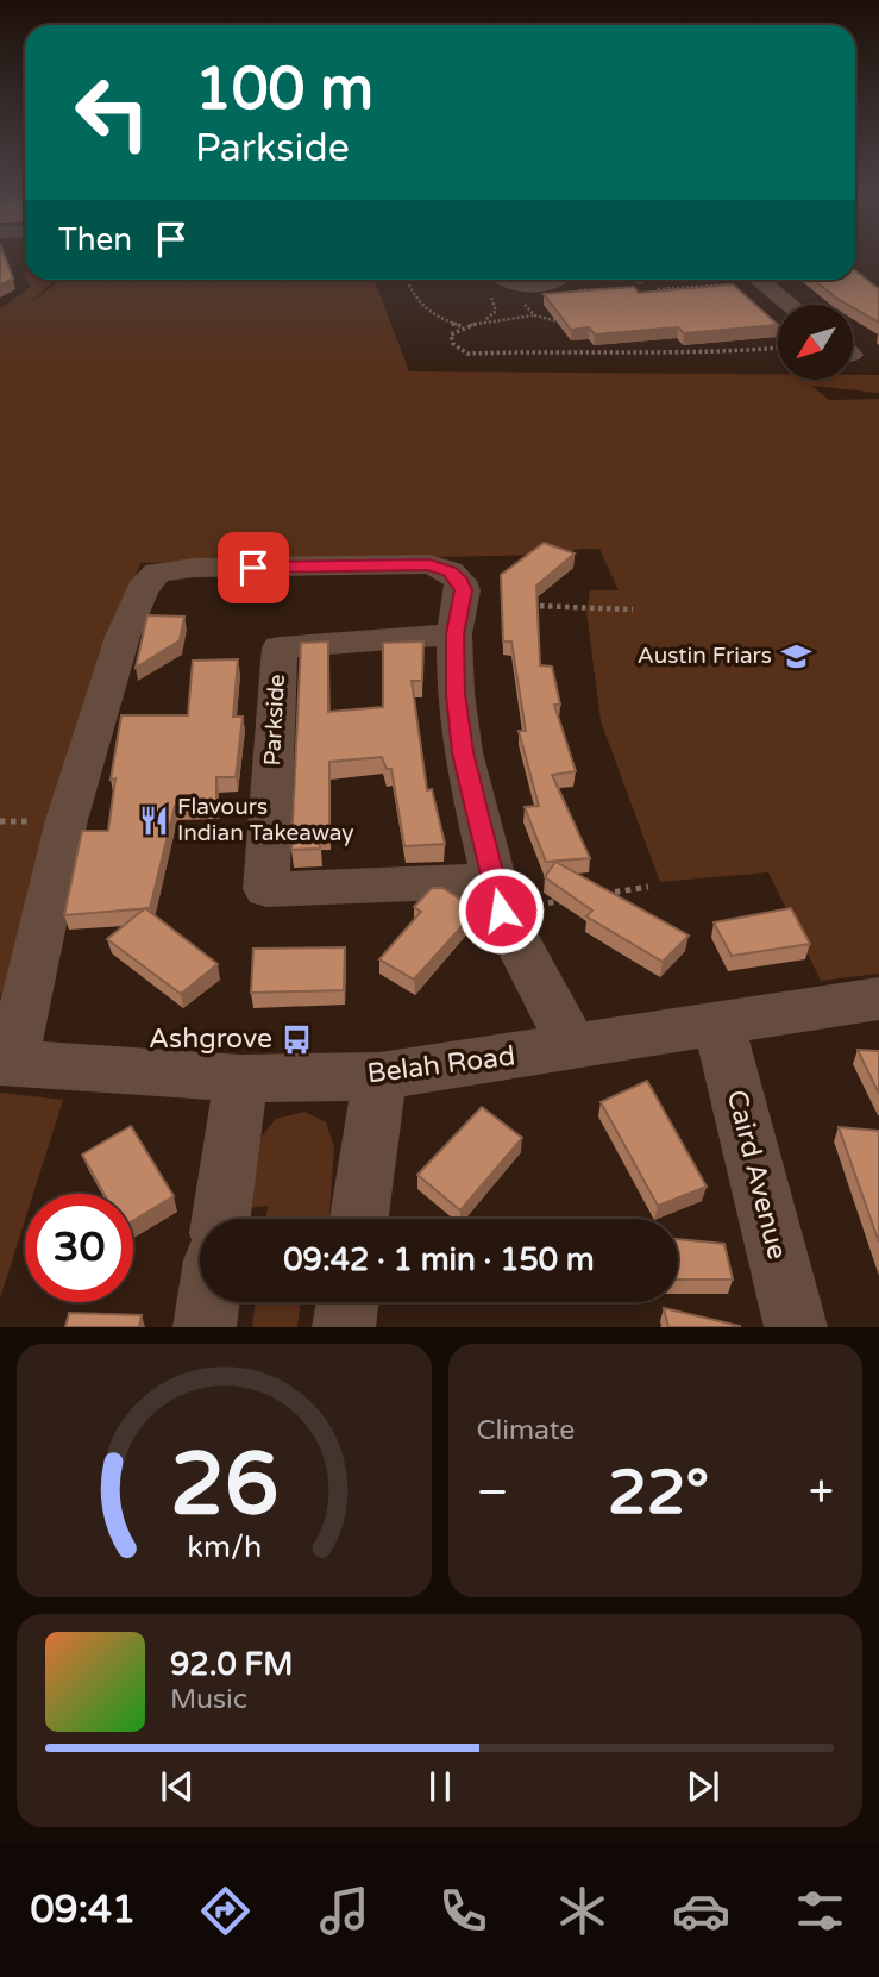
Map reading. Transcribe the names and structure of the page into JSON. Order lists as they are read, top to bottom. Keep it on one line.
{"streets":{"street":["Parkside","Belah Road","Caird Avenue"]},"crossings":[["Belah Road","Caird Avenue"]],"places":{"school or university":["Austin Friars"],"restaurant":["Flavours Indian Takeaway"],"bus stop":["Ashgrove"]},"north":"bottom left","page":{"turn":["100 m","Parkside"],"then":"Then","limit":"30","trip":"09:42 · 1 min · 150 m","tile":"Climate","heat":["−","22°","+"],"song":["92.0 FM","Music"],"tabs":"09:41","gauge":["26","km/h"]}}
